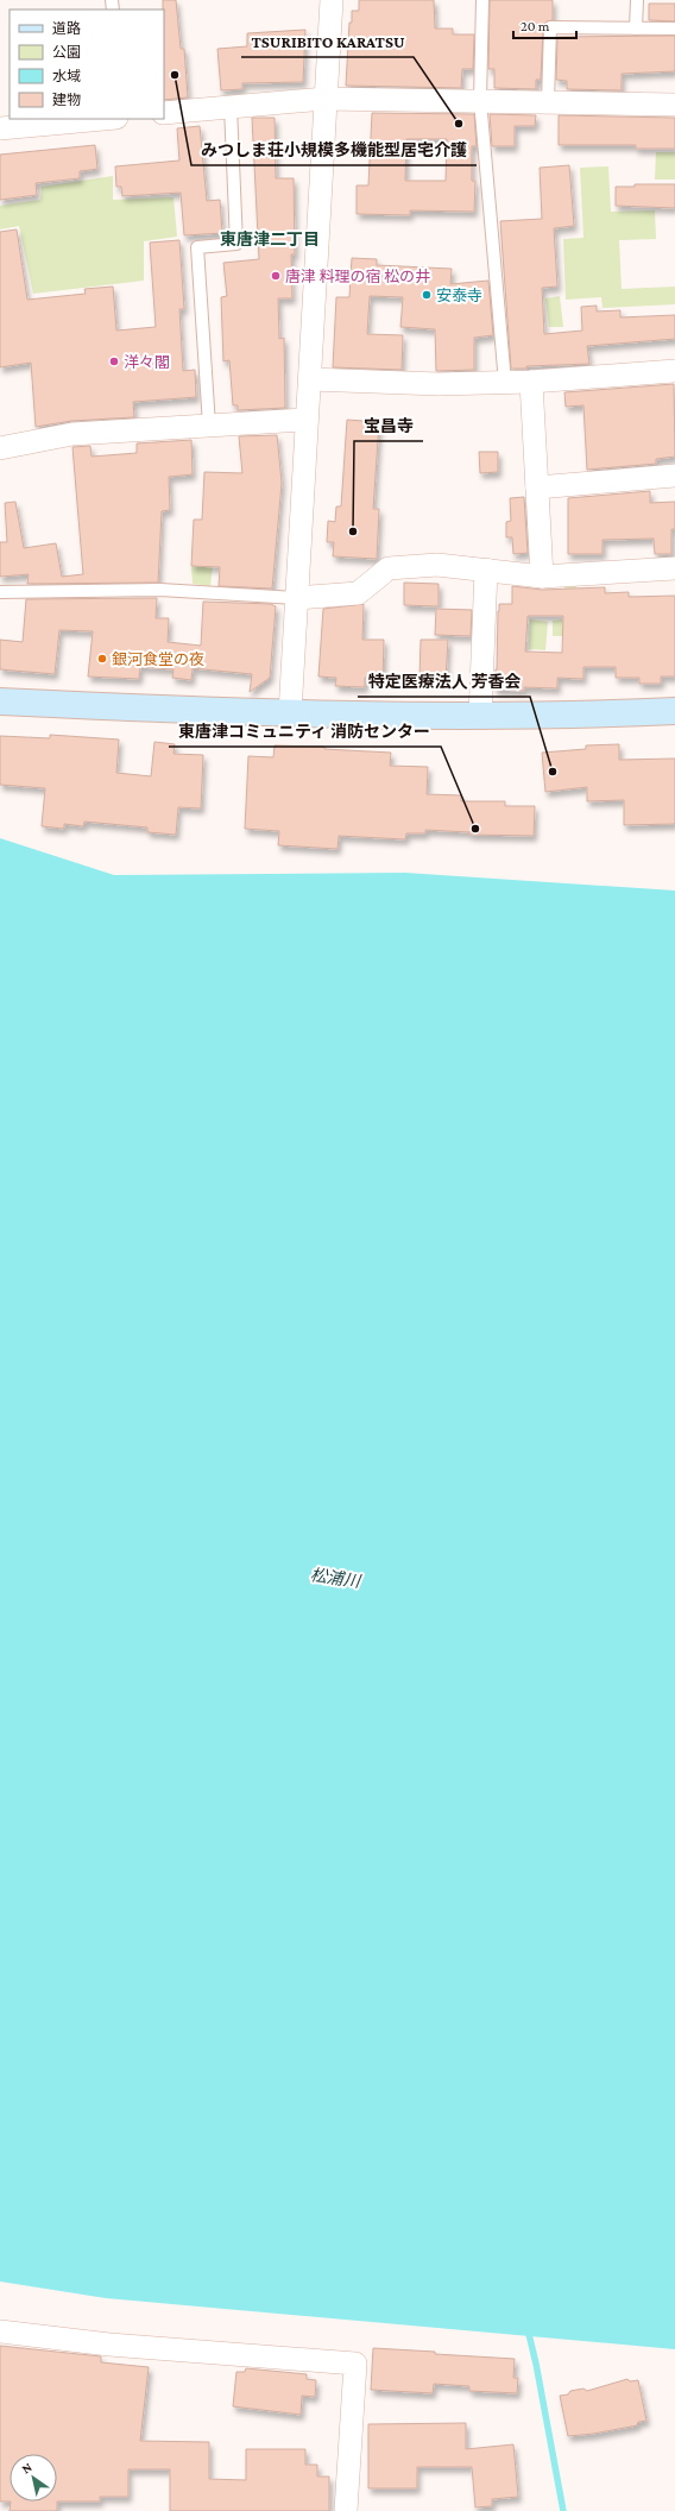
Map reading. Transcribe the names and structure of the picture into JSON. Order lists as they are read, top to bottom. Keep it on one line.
{"districts":["東唐津二丁目"],"water":["松浦川"],"places":["みつしま荘小規模多機能型居宅介護","TSURIBITO KARATSU","唐津 料理の宿 松の井","安泰寺","洋々閣","宝昌寺","銀河食堂の夜","特定医療法人 芳香会","東唐津コミュニティ 消防センター"],"legend":["道路","公園","水域","建物"],"scale_bar":"20 m","north":"top left"}
